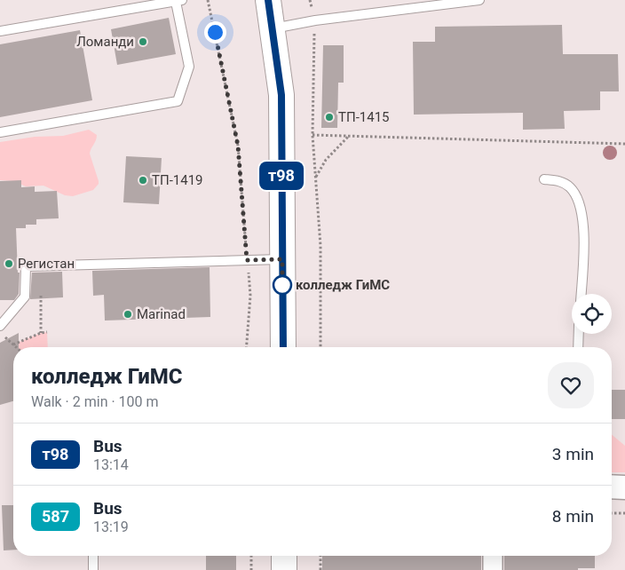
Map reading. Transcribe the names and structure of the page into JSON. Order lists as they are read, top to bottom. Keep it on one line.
{"places":["Ломанди","ТП-1415","ТП-1419","Регистан","колледж ГиМС","Marinad"],"lines":["bus line т98"],"page":{"on_map":"т98","heading":["колледж ГиМС","Walk · 2 min · 100 m"],"list":[{"mark":"т98","name":"Bus","note":"13:14","value":"3 min"},{"mark":"587","name":"Bus","note":"13:19","value":"8 min"}]}}
